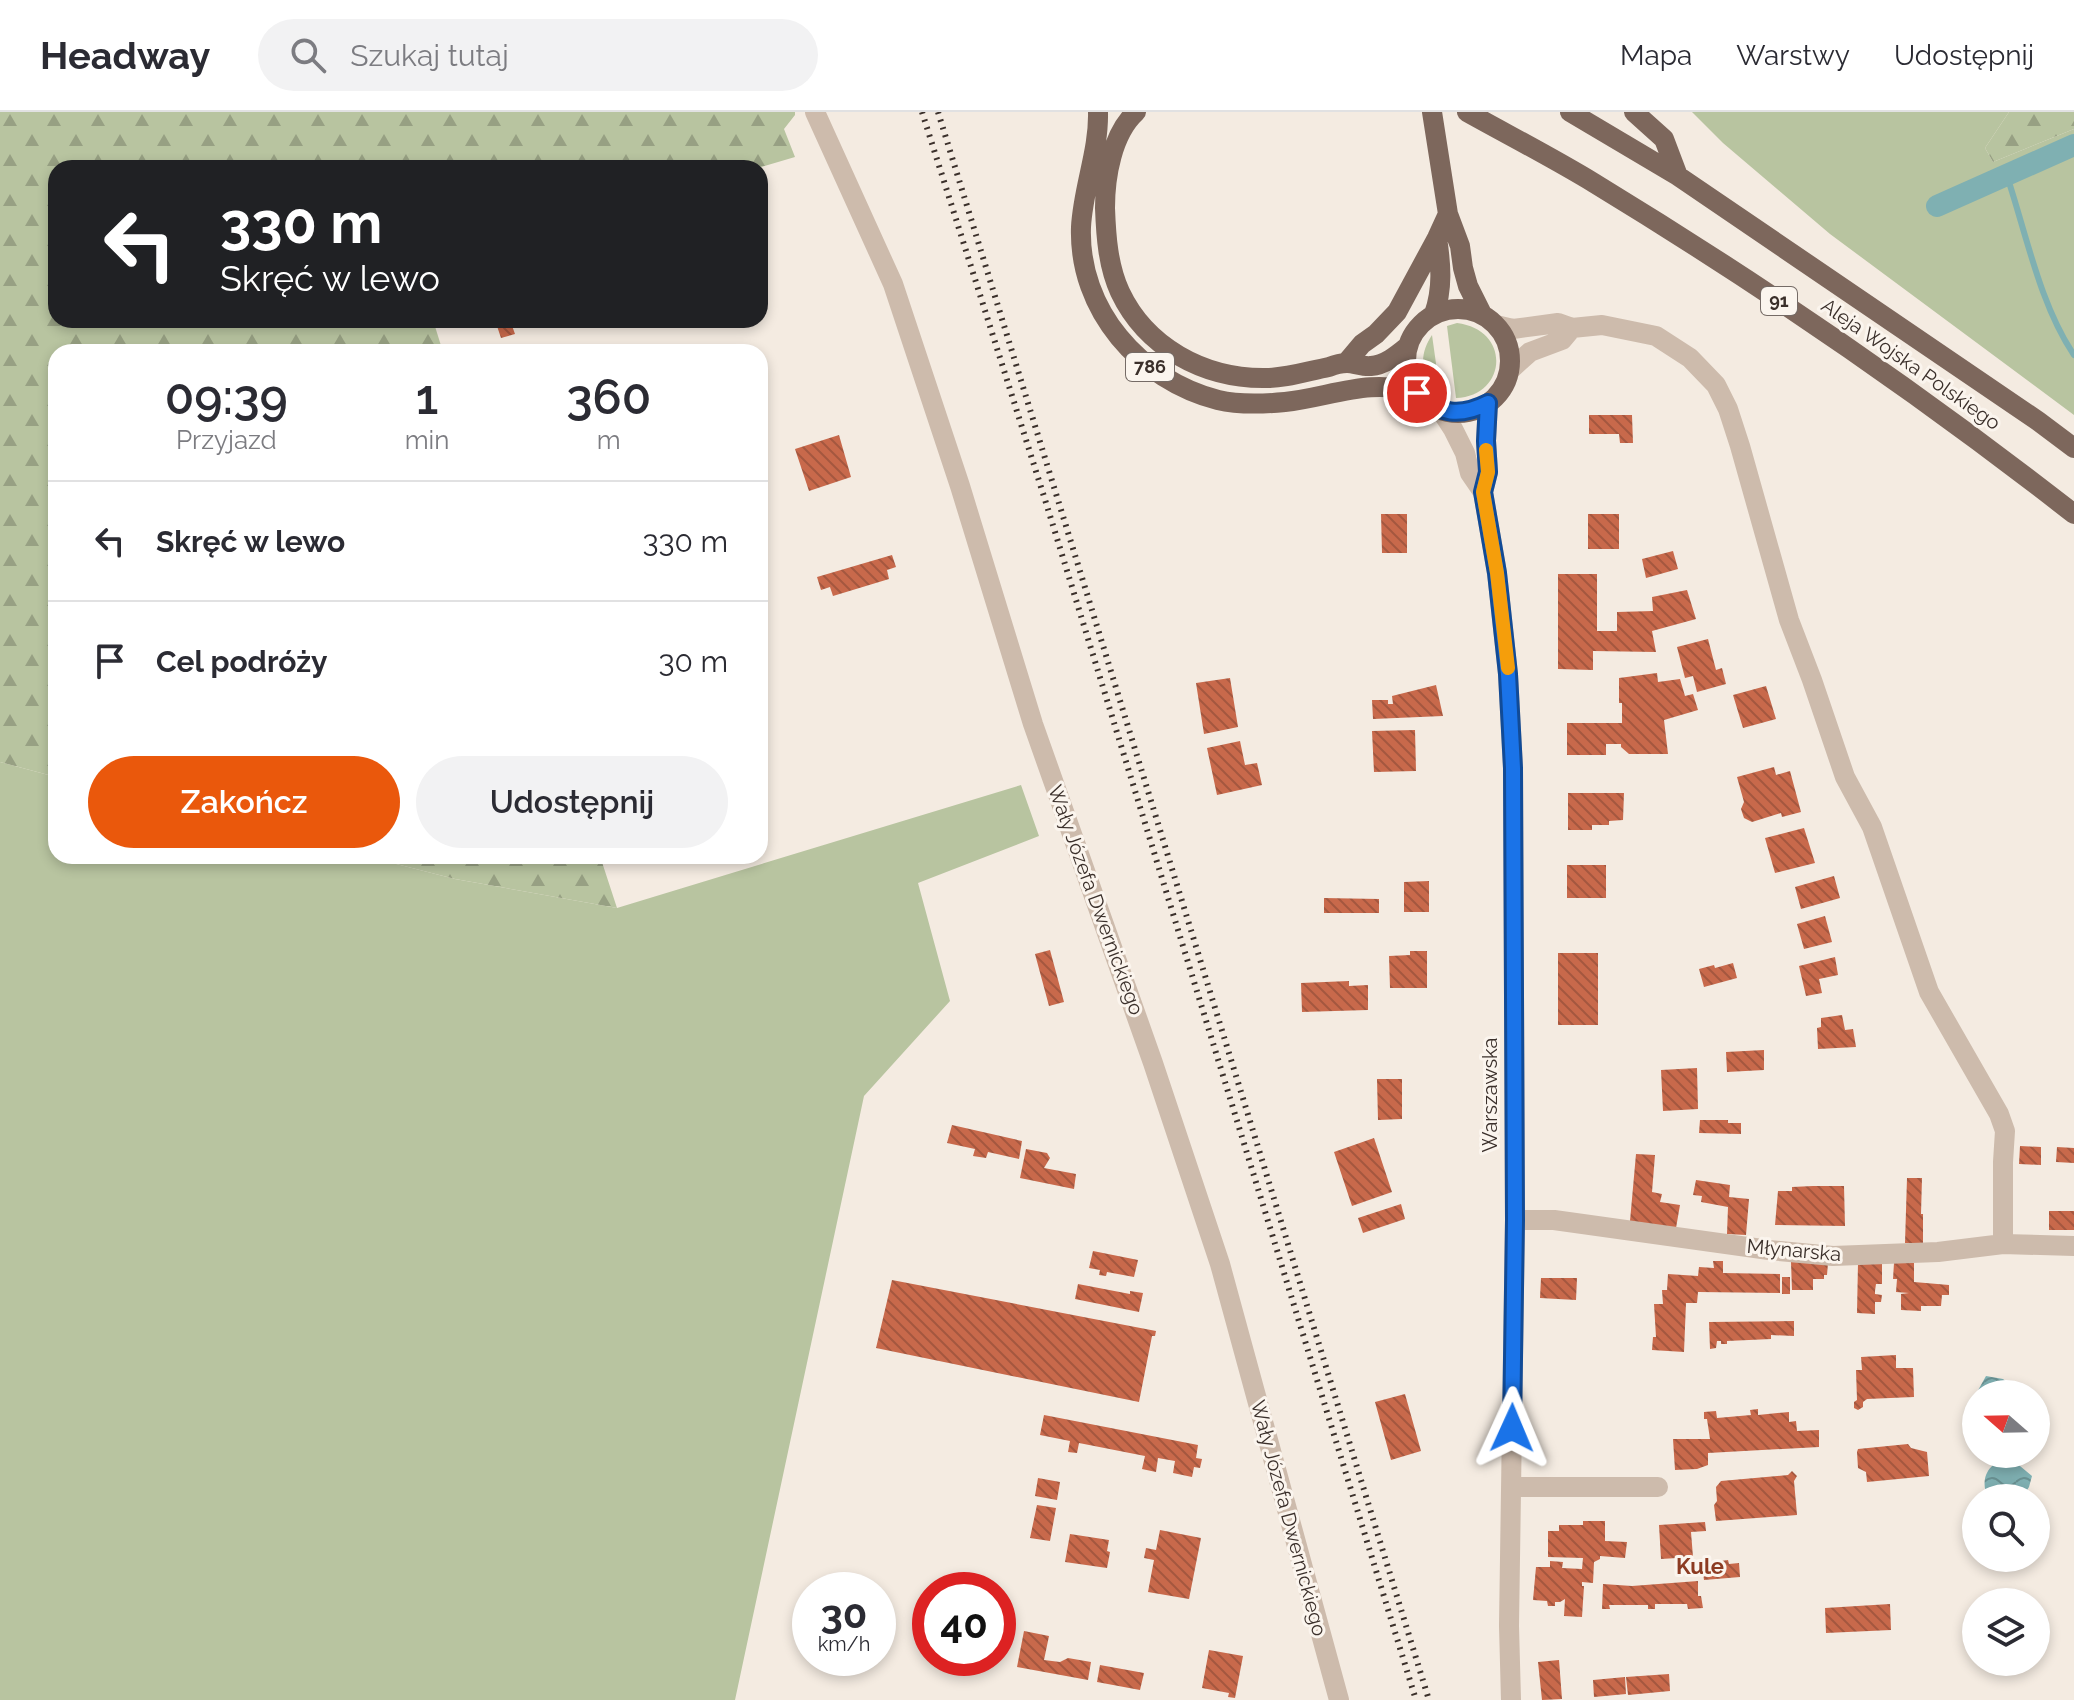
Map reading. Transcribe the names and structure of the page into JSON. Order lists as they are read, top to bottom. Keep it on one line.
{"streets":{"main road":["91","Aleja Wojska Polskiego","786"],"street":["Wały Józefa Dwernickiego","Warszawska","Młynarska"]},"crossings":[["786","Warszawska"],["Warszawska","Młynarska"]],"districts":["Kule"],"north":"left","page":{"header":"Headway","search":"Szukaj tutaj","nav":["Mapa","Warstwy","Udostępnij"],"turn":["330 m","Skręć w lewo"],"eta":["09:39","Przyjazd","1","min","360","m"],"list":[{"name":"Skręć w lewo","value":"330 m"},{"name":"Cel podróży","value":"30 m"}],"buttons":["Zakończ","Udostępnij"],"speed":"30 km/h","limit":"40"}}
